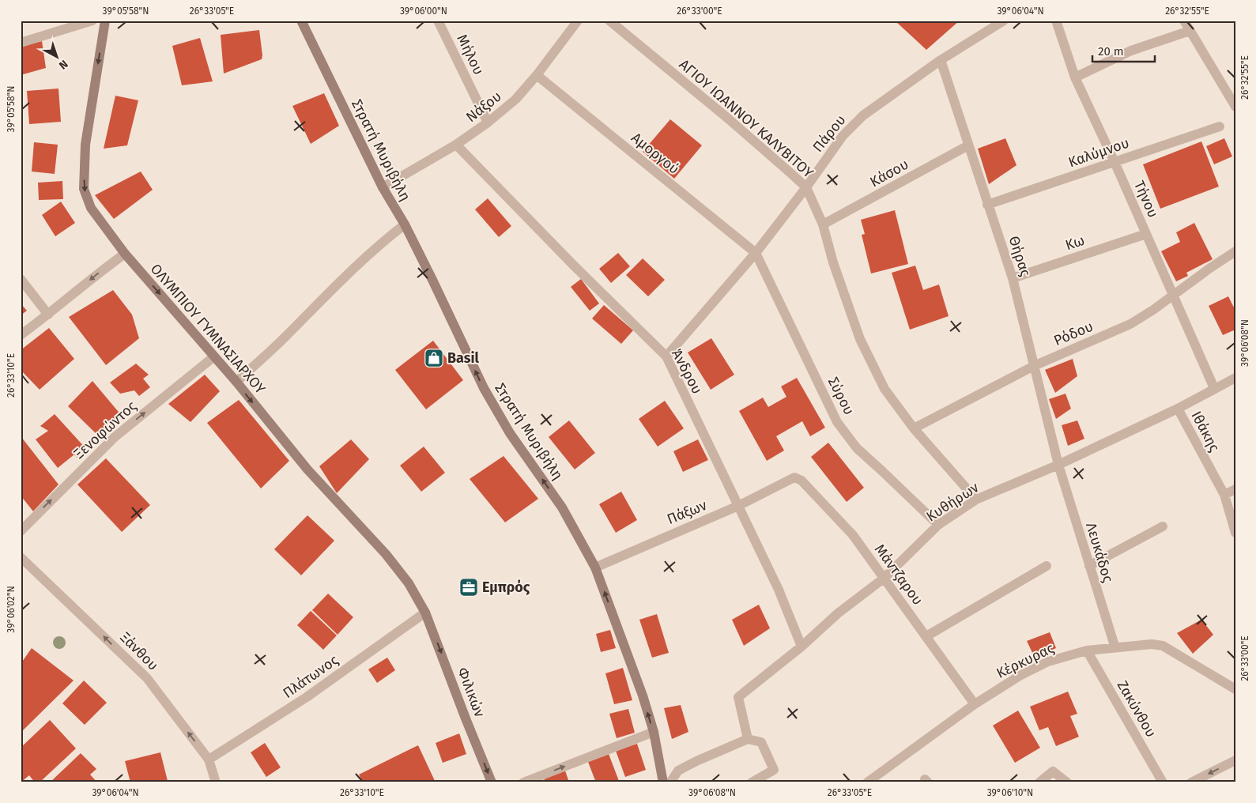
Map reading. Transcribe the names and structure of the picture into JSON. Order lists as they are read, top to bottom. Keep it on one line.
{"streets":{"main road":["Στρατή Μυριβήλη","ΟΛΥΜΠΙΟΥ ΓΥΜΝΑΣΙΑΡΧΟΥ","Φιλικών"],"street":["Μήλου","Νάξου","ΑΓΙΟΥ ΙΩΑΝΝΟΥ ΚΑΛΥΒΙΤΟΥ","Πάρου","Καλύμνου","Αμοργού","Κάσου","Τήνου","Κω","Θήρας","Ρόδου","Άνδρου","Σύρου","Ξενοφώντος","Ιθάκης","Κυθήρων","Πάξων","Λευκάδος","Μάντζαρου","Ξάνθου","Κέρκυρας","Πλάτωνος","Ζακύνθου"]},"crossings":[["Μήλου","Νάξου"],["Νάξου","Στρατή Μυριβήλη"],["Νάξου","Αμοργού"],["Νάξου","Άνδρου"],["ΑΓΙΟΥ ΙΩΑΝΝΟΥ ΚΑΛΥΒΙΤΟΥ","Πάρου"],["ΑΓΙΟΥ ΙΩΑΝΝΟΥ ΚΑΛΥΒΙΤΟΥ","Κάσου"],["ΑΓΙΟΥ ΙΩΑΝΝΟΥ ΚΑΛΥΒΙΤΟΥ","Ρόδου"],["ΑΓΙΟΥ ΙΩΑΝΝΟΥ ΚΑΛΥΒΙΤΟΥ","Κυθήρων"],["Πάρου","Αμοργού"],["Πάρου","Θήρας"],["Πάρου","Άνδρου"],["Πάρου","Σύρου"],["Στρατή Μυριβήλη","Πάξων"],["Καλύμνου","Τήνου"],["Καλύμνου","Θήρας"],["Αμοργού","Σύρου"],["Κάσου","Θήρας"],["Τήνου","Κω"],["Τήνου","Ρόδου"],["Τήνου","Κυθήρων"],["Κω","Θήρας"],["Θήρας","Ρόδου"],["Θήρας","Κυθήρων"],["Θήρας","Λευκάδος"],["ΟΛΥΜΠΙΟΥ ΓΥΜΝΑΣΙΑΡΧΟΥ","Ξενοφώντος"],["ΟΛΥΜΠΙΟΥ ΓΥΜΝΑΣΙΑΡΧΟΥ","Πλάτωνος"],["ΟΛΥΜΠΙΟΥ ΓΥΜΝΑΣΙΑΡΧΟΥ","Φιλικών"],["Άνδρου","Κυθήρων"],["Άνδρου","Πάξων"],["Σύρου","Κυθήρων"],["Ιθάκης","Κυθήρων"],["Κυθήρων","Λευκάδος"],["Κυθήρων","Μάντζαρου"],["Πάξων","Μάντζαρου"],["Λευκάδος","Κέρκυρας"],["Μάντζαρου","Κέρκυρας"],["Ξάνθου","Πλάτωνος"],["Κέρκυρας","Ζακύνθου"],["Πλάτωνος","Φιλικών"]],"one_way":["Στρατή Μυριβήλη","ΟΛΥΜΠΙΟΥ ΓΥΜΝΑΣΙΑΡΧΟΥ","Ξενοφώντος","Ξάνθου","Φιλικών"],"places":{"shop":["Basil"],"office":["Εμπρός"]},"scale_bar":"20 m","north":"bottom right","coordinates":["39°05'58\"N","26°33'05\"E","39°06'00\"N","26°33'00\"E","39°06'04\"N","26°32'55\"E","39°06'08\"N","26°33'10\"E","39°06'02\"N","39°06'10\"N"]}
